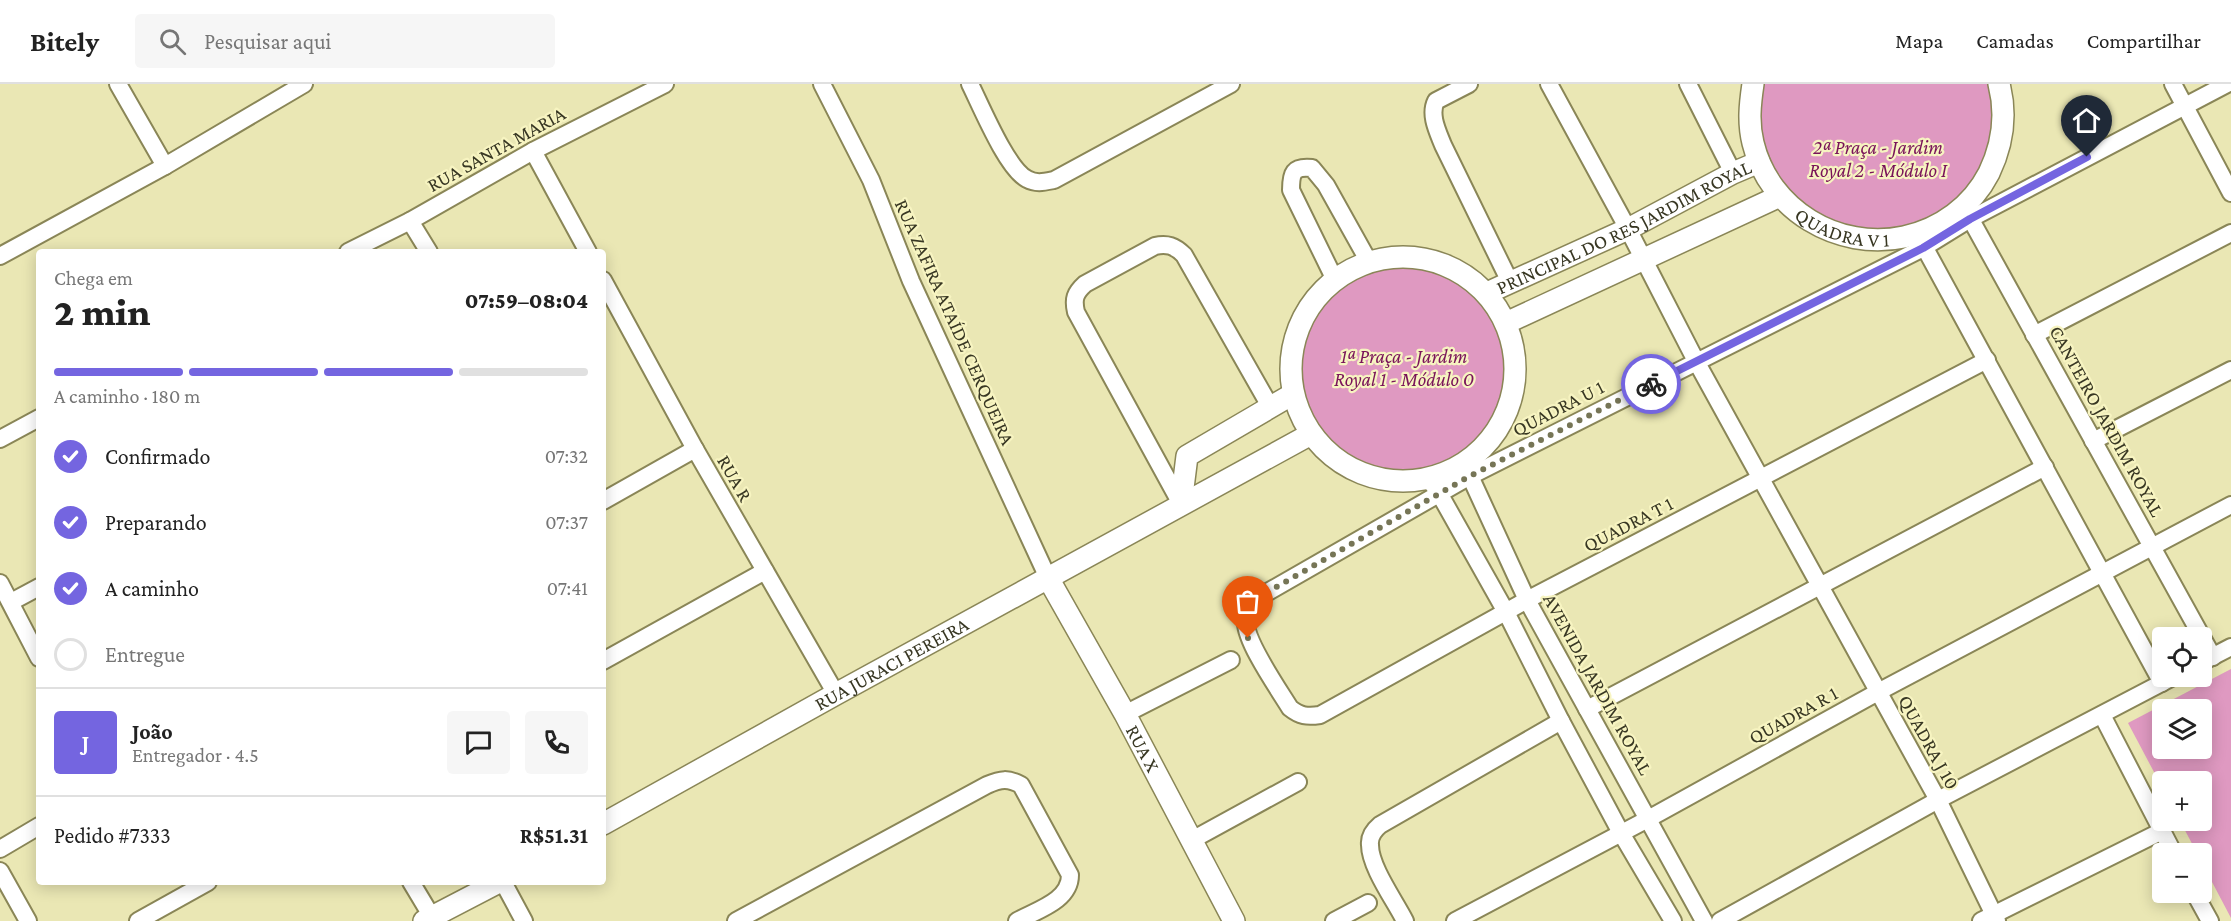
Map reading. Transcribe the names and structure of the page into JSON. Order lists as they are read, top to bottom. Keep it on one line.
{"streets":{"street":["RUA SANTA MARIA","QUADRA V 1","PRINCIPAL DO RES JARDIM ROYAL","RUA ZAFIRA ATAÍDE CERQUEIRA","QUADRA U 1","CANTEIRO JARDIM ROYAL","RUA R","QUADRA T 1","RUA JURACI PEREIRA","AVENIDA JARDIM ROYAL","QUADRA R 1","QUADRA J 10","RUA X"]},"crossings":[["QUADRA V 1","PRINCIPAL DO RES JARDIM ROYAL"],["QUADRA V 1","QUADRA U 1"],["QUADRA V 1","CANTEIRO JARDIM ROYAL"],["PRINCIPAL DO RES JARDIM ROYAL","QUADRA J 10"],["RUA ZAFIRA ATAÍDE CERQUEIRA","RUA JURACI PEREIRA"],["RUA ZAFIRA ATAÍDE CERQUEIRA","RUA X"],["QUADRA U 1","AVENIDA JARDIM ROYAL"],["QUADRA U 1","QUADRA J 10"],["CANTEIRO JARDIM ROYAL","QUADRA R 1"],["RUA R","RUA JURACI PEREIRA"],["QUADRA T 1","AVENIDA JARDIM ROYAL"],["QUADRA T 1","QUADRA J 10"],["RUA JURACI PEREIRA","RUA X"],["AVENIDA JARDIM ROYAL","QUADRA R 1"],["QUADRA R 1","QUADRA J 10"]],"parks":["2ª Praça - Jardim Royal 2 - Módulo I","1ª Praça - Jardim Royal 1 - Módulo 0"],"page":{"header":"Bitely","search":"Pesquisar aqui","nav":["Mapa","Camadas","Compartilhar"],"heading":["2 min","Chega em","07:59–08:04"],"panel":["João","Entregador · 4.5","Pedido #7333","R$51.31"],"bar":"A caminho · 180 m","list":[["Confirmado","07:32"],["Preparando","07:37"],["A caminho","07:41"],"Entregue"],"map_buttons":["+","−"],"round":"J"}}
